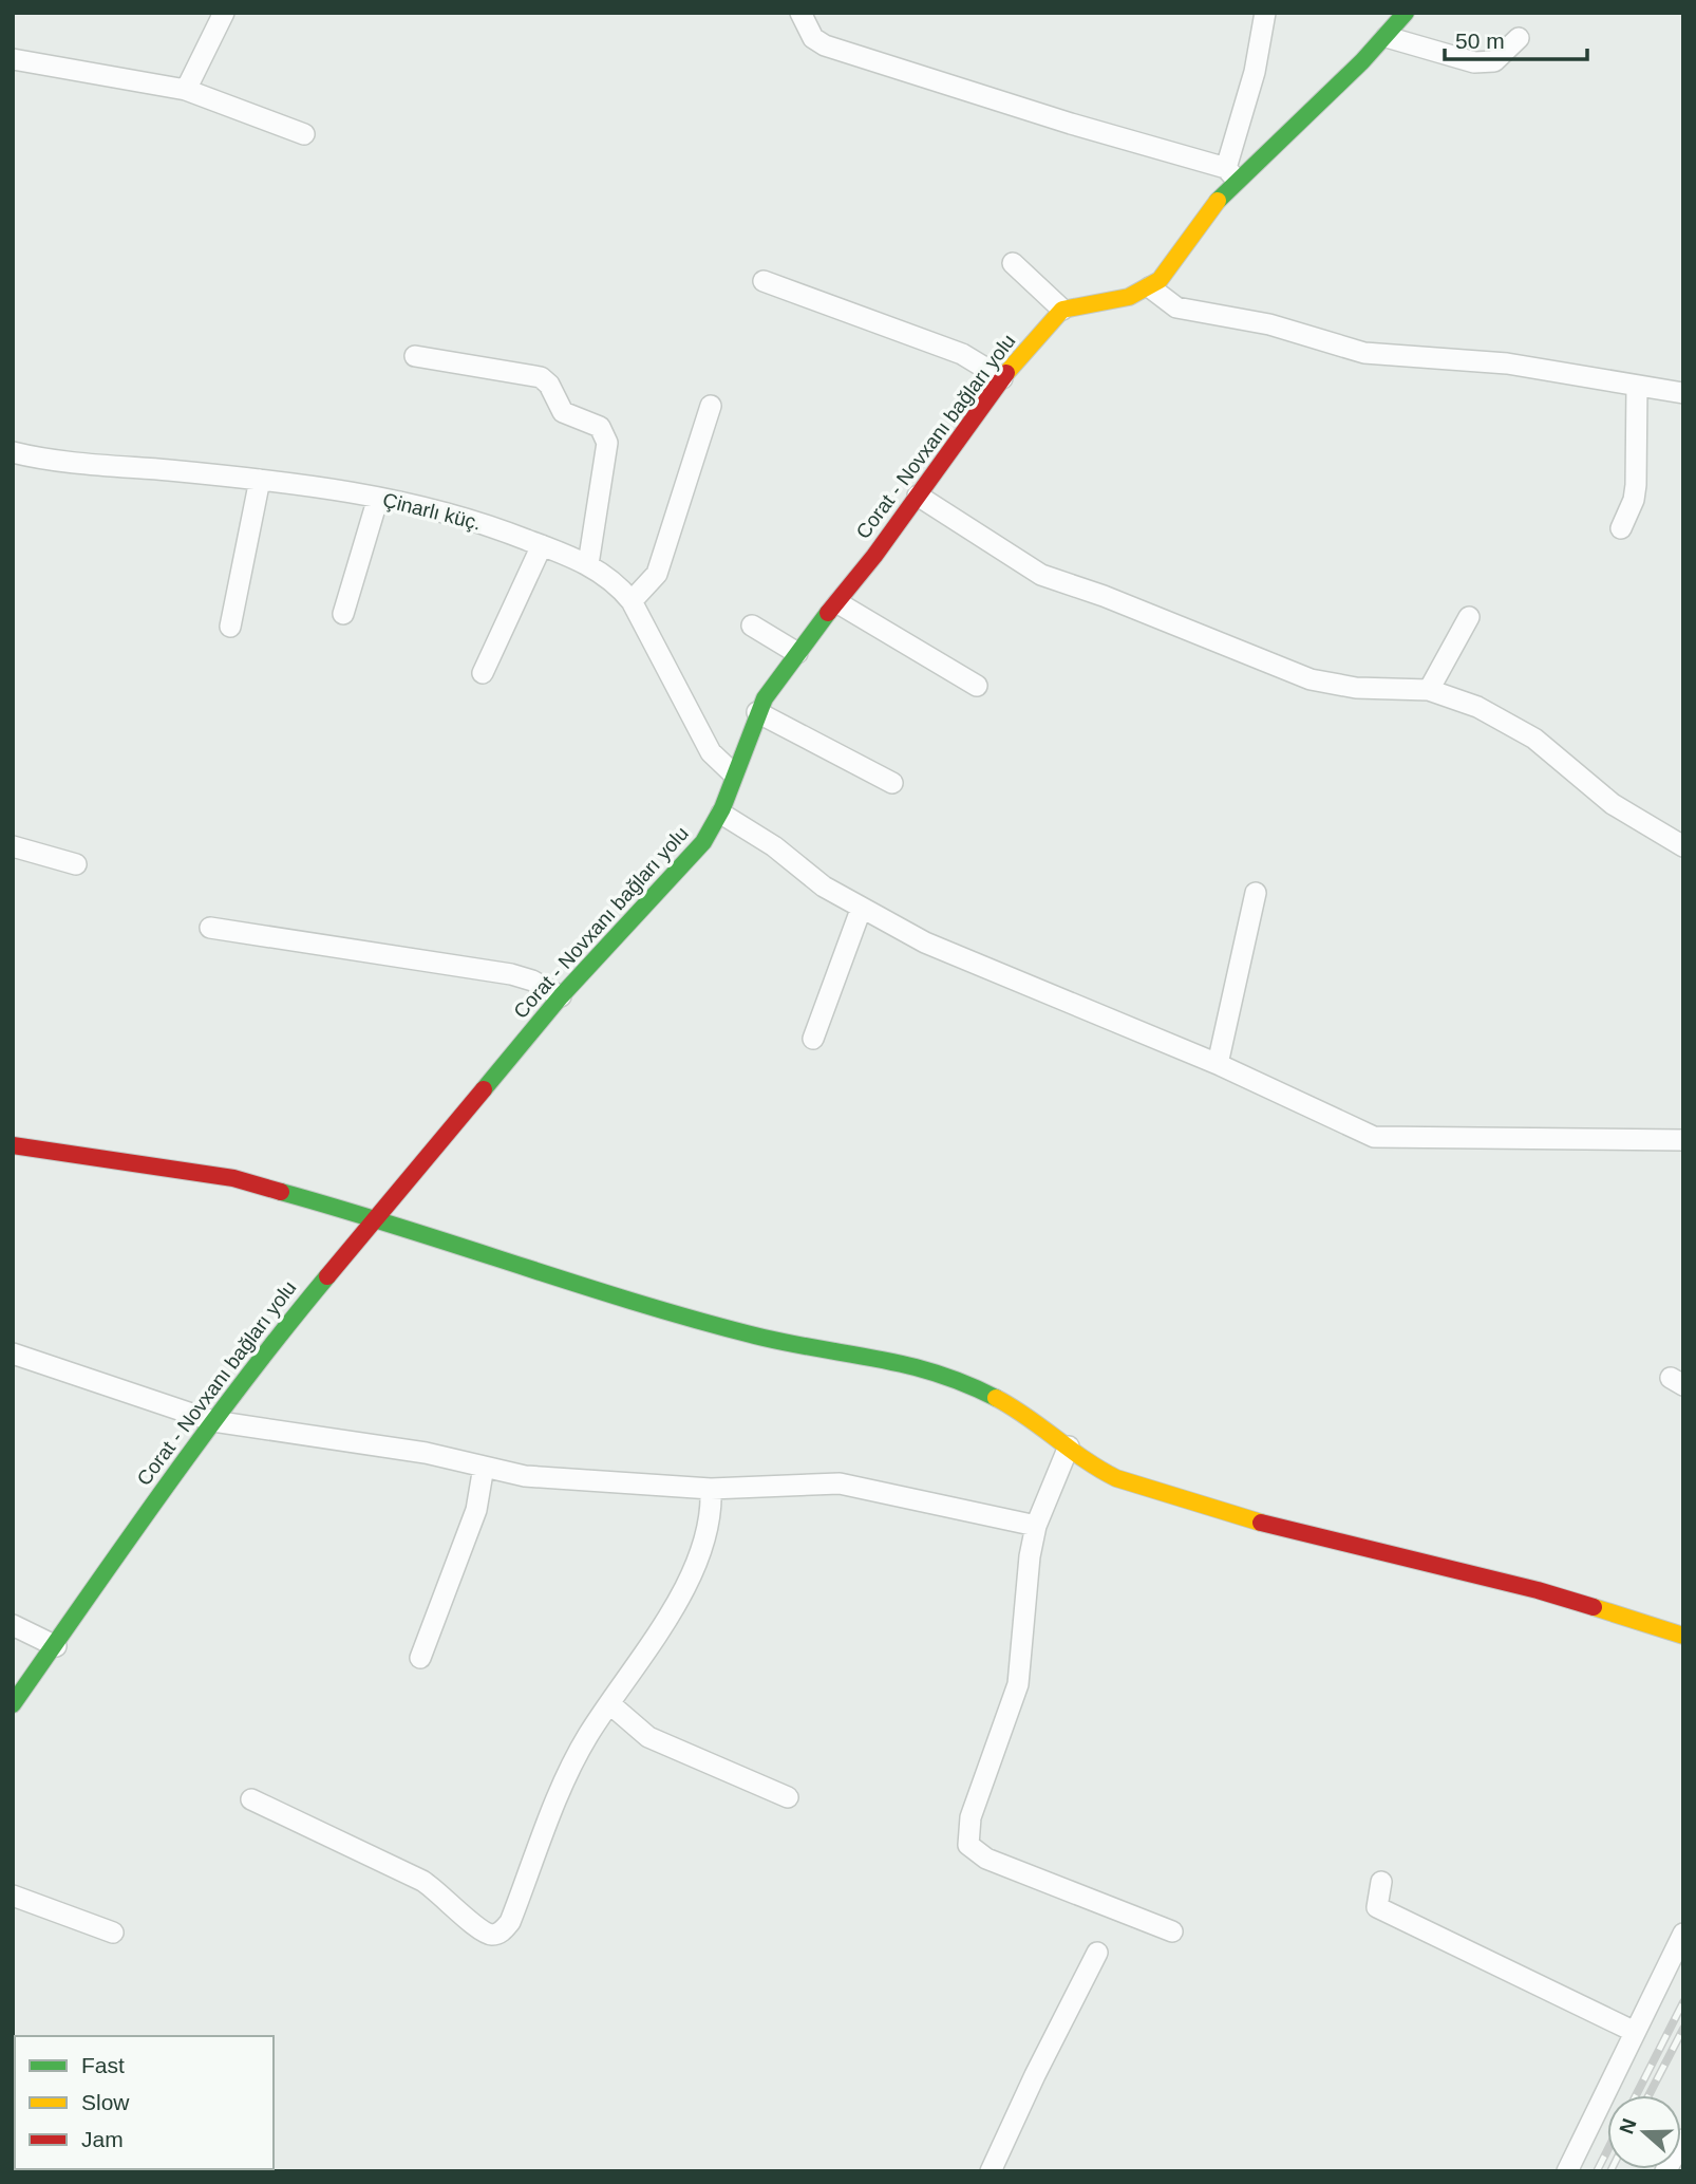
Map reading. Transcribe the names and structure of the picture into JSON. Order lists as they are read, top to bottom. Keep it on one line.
{"streets":{"street":["Corat - Novxanı bağları yolu","Çinarlı küç."]},"crossings":[["Corat - Novxanı bağları yolu","Çinarlı küç."]],"legend":["Fast","Slow","Jam"],"scale_bar":"50 m","north":"left"}
